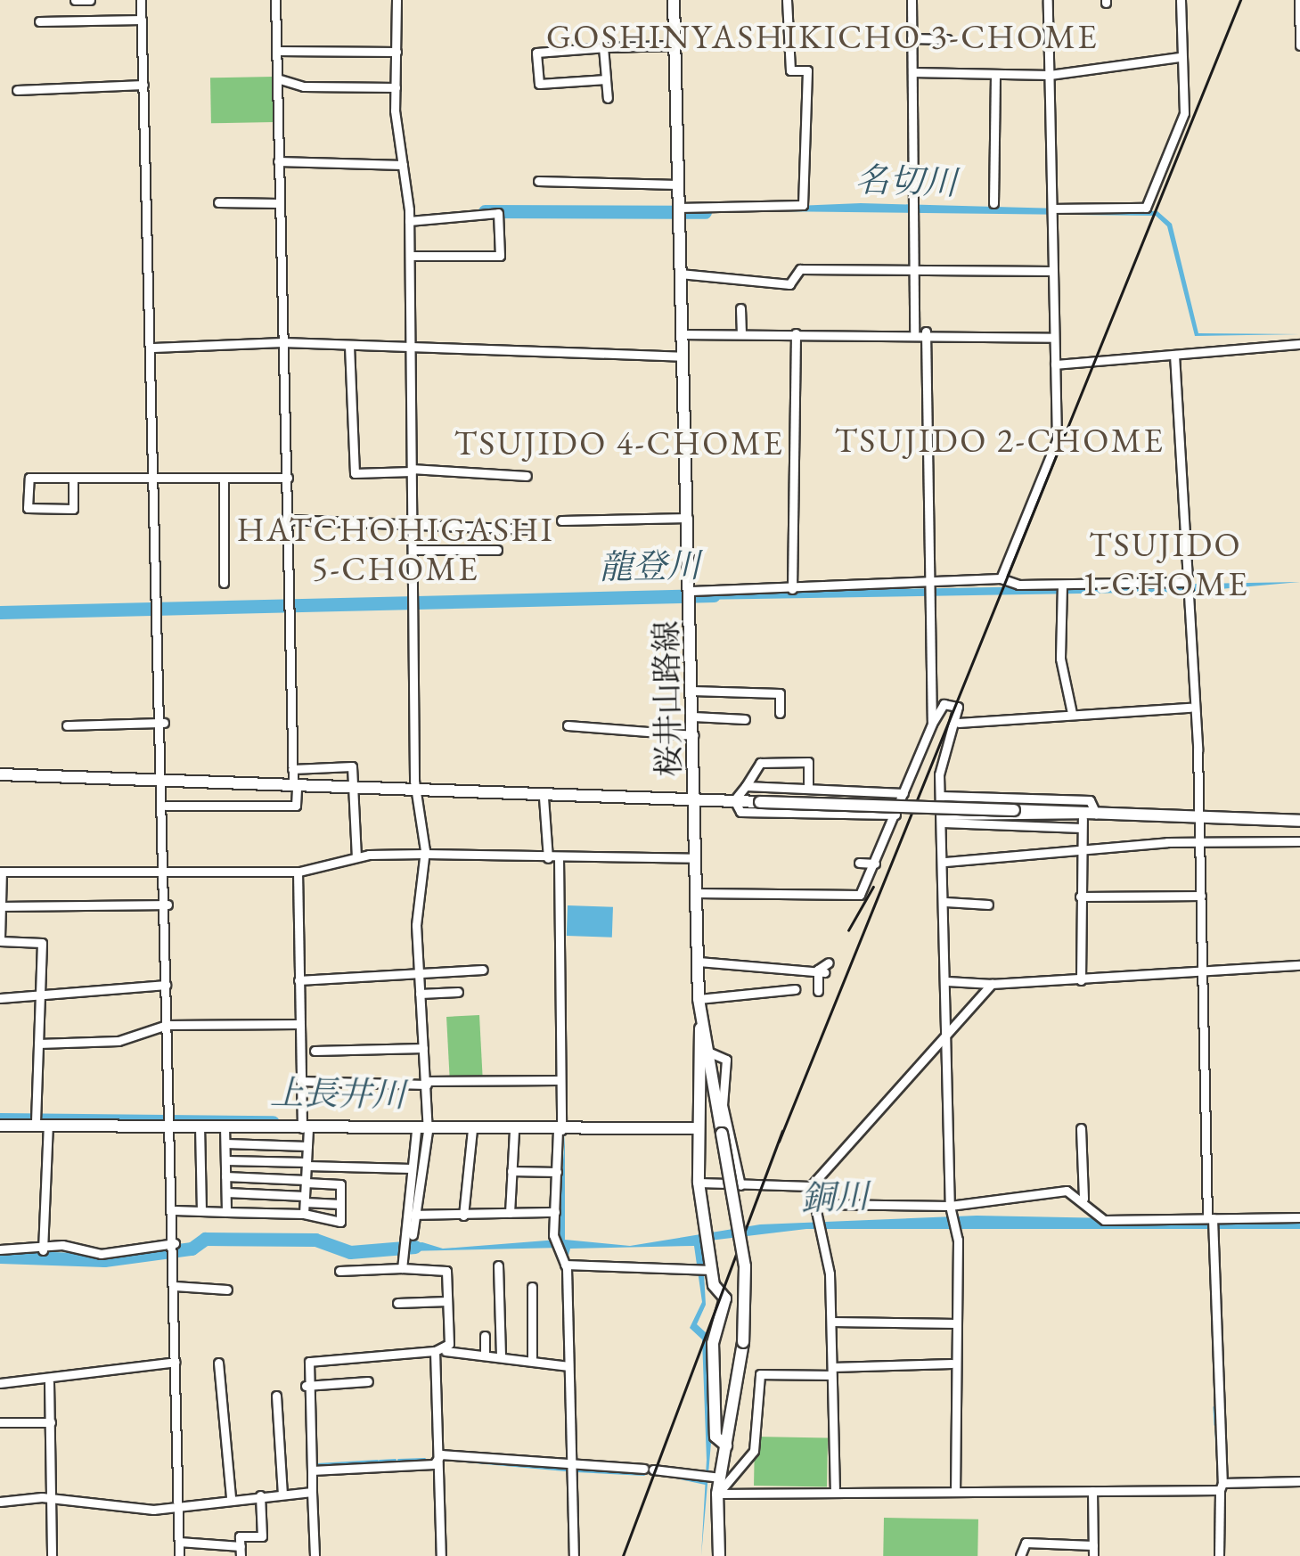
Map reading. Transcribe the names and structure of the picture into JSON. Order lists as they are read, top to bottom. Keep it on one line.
{"streets":{"main road":["桜井山路線"]},"districts":["GOSHINYASHIKICHO 3-CHOME","TSUJIDO 2-CHOME","TSUJIDO 4-CHOME","HATCHOHIGASHI 5-CHOME","TSUJIDO 1-CHOME"],"water":["名切川","龍登川","上長井川","銅川"]}
